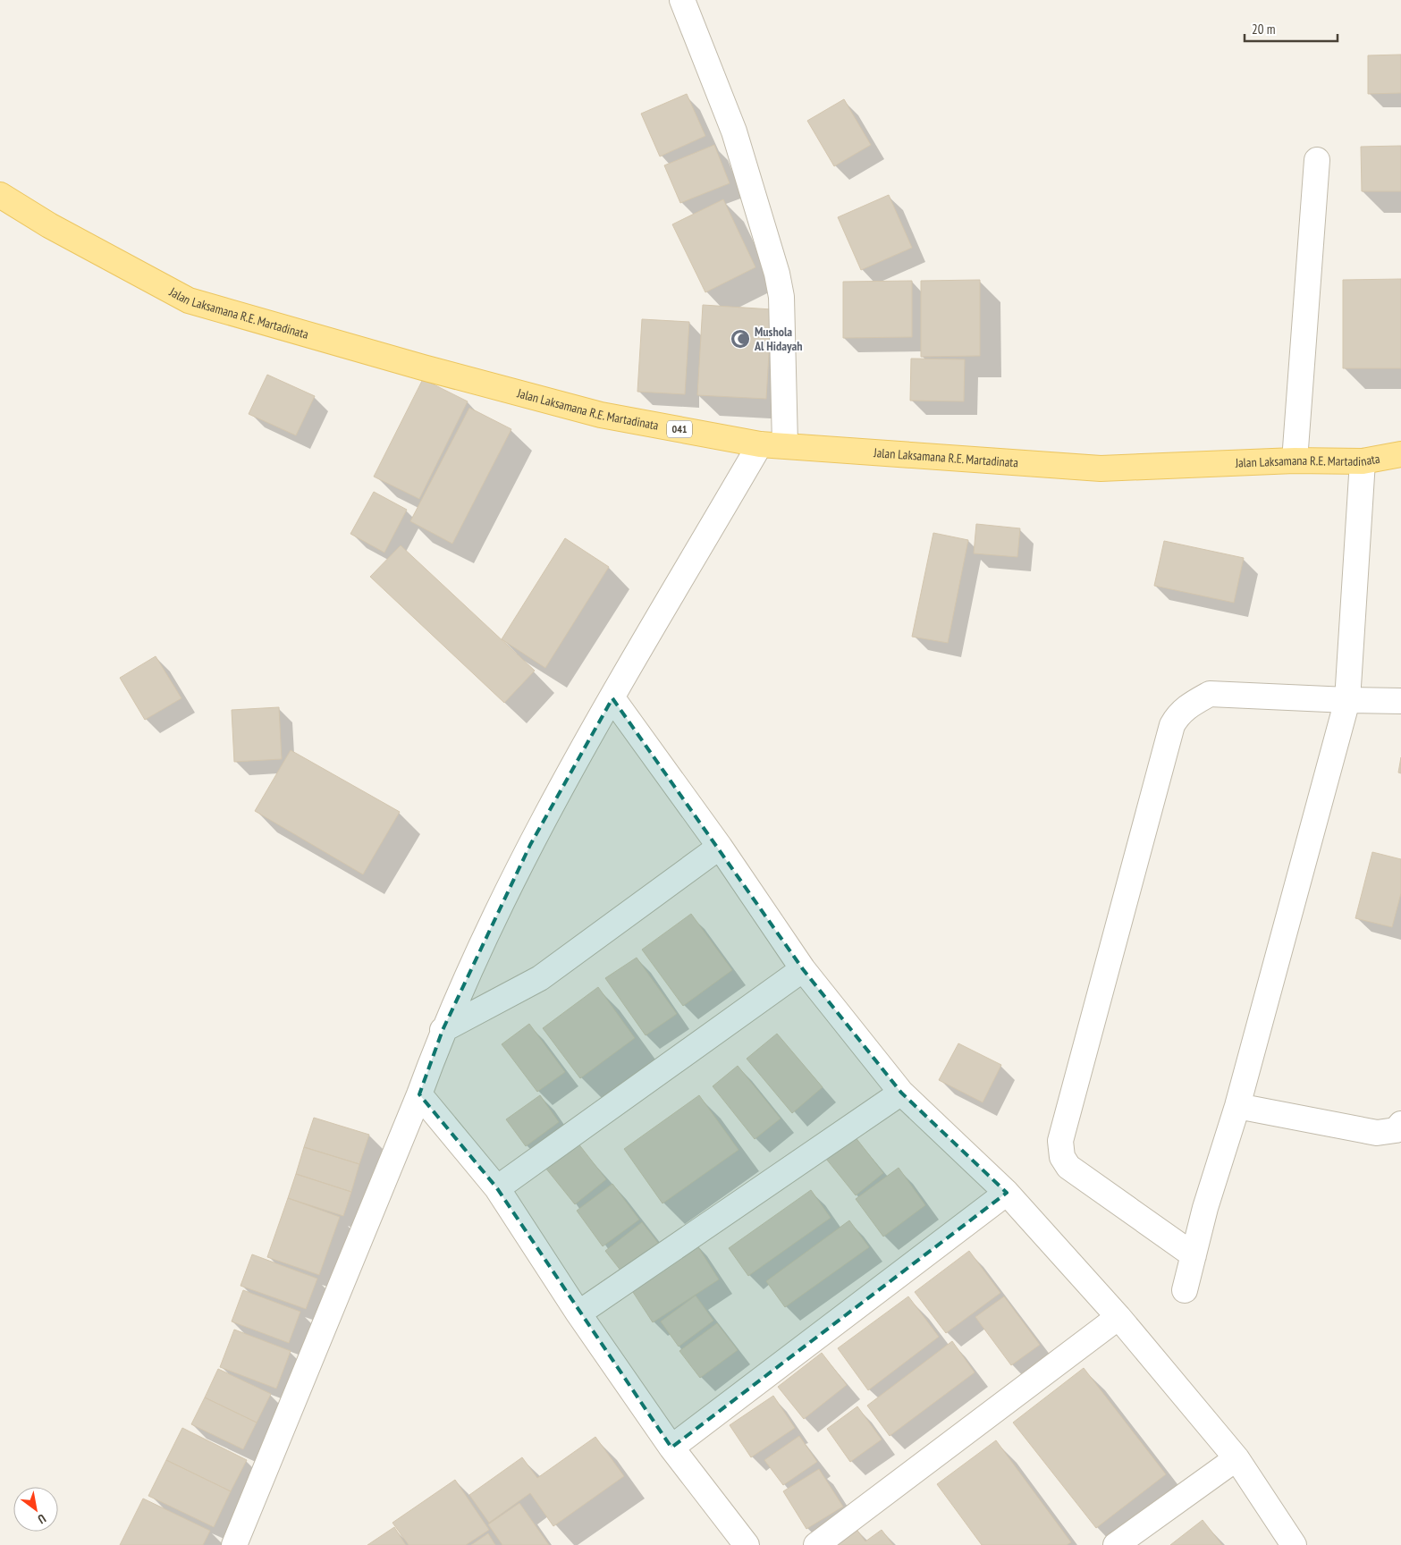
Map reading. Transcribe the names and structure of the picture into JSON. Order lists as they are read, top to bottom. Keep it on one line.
{"streets":{"main road":["Jalan Laksamana R.E. Martadinata","041"]},"places":{"mosque":["Mushola Al Hidayah"]},"scale_bar":"20 m","north":"bottom right"}
